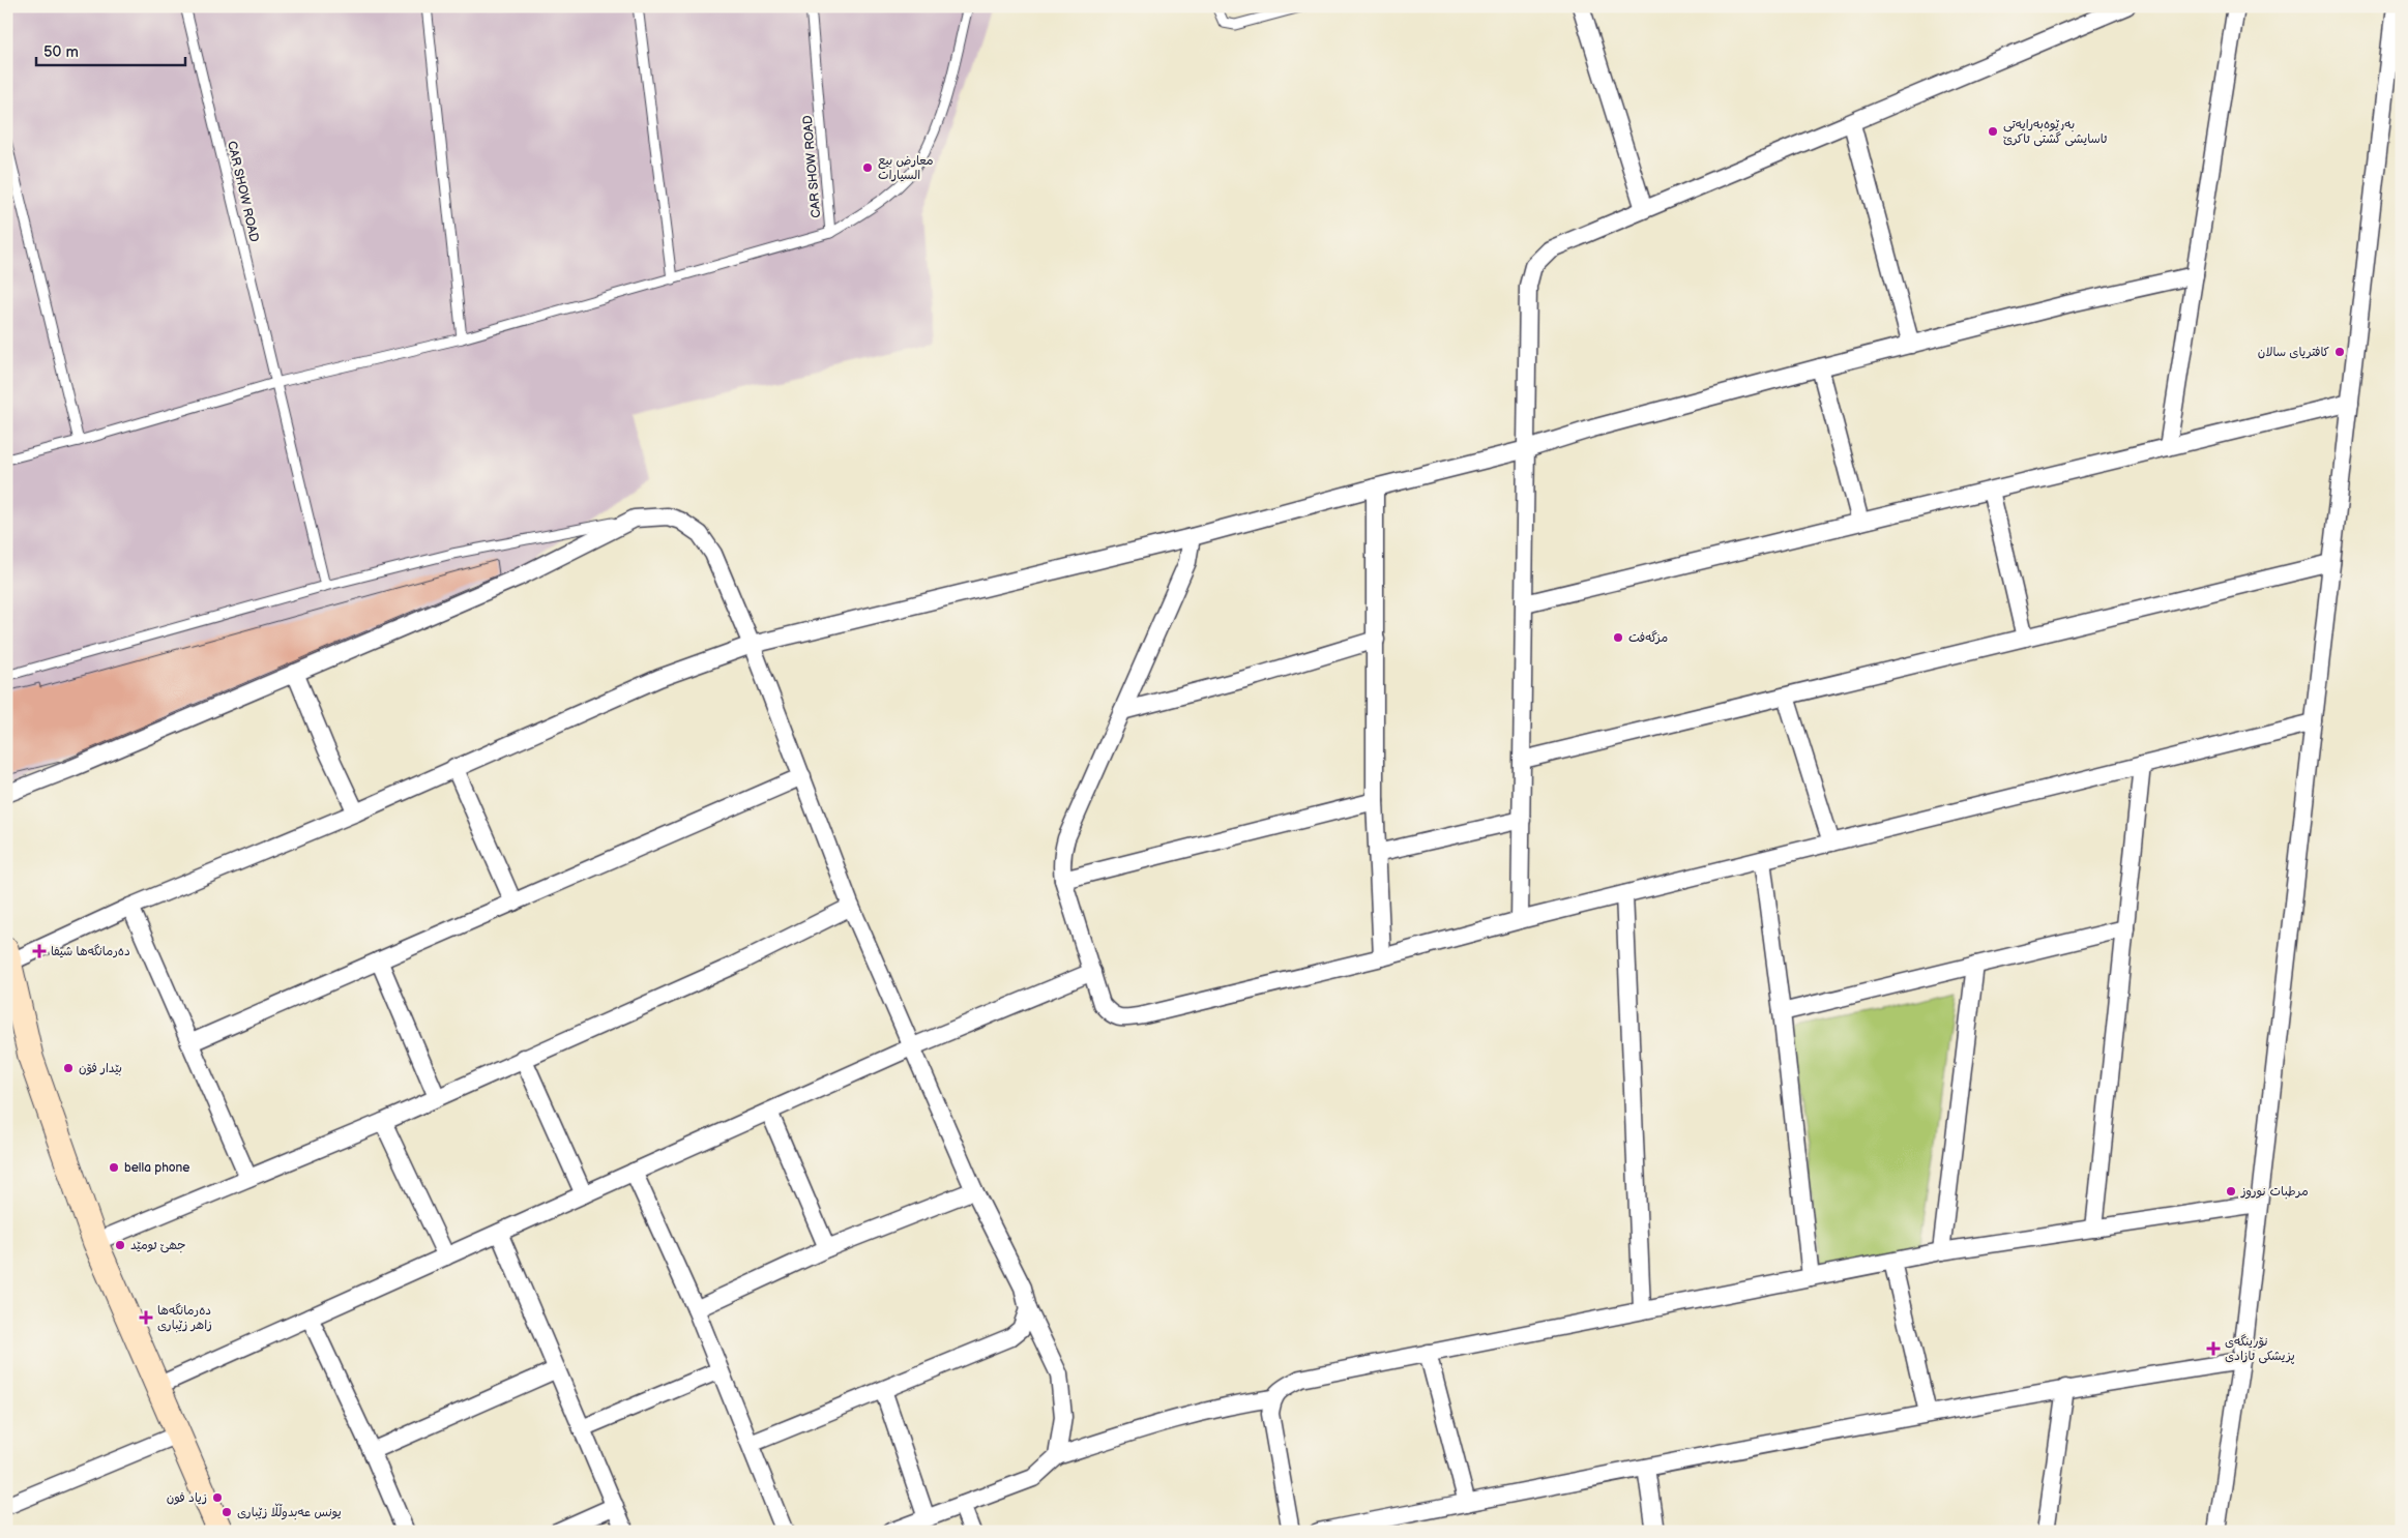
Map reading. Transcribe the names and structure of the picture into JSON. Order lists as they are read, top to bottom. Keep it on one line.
{"streets":{"lane":["CAR SHOW ROAD"]},"places":{"other":["بەرێوەبەرایەتی ئاسایشی گشتی ئاکرێ","معارض بيع السيارات","کافتریای سالان","مزگەفت","بێدار فۆن","bella phone","مرطبات نوروز","جھێ ئومێد","زياد فون","یونس عەبدوڵڵا زێباری"],"health":["دەرمانگەھا شیفا","دەرمانگەھا زاهر زێباری","نۆرینگەی پزیشکی ئازادی"]},"scale_bar":"50 m"}
